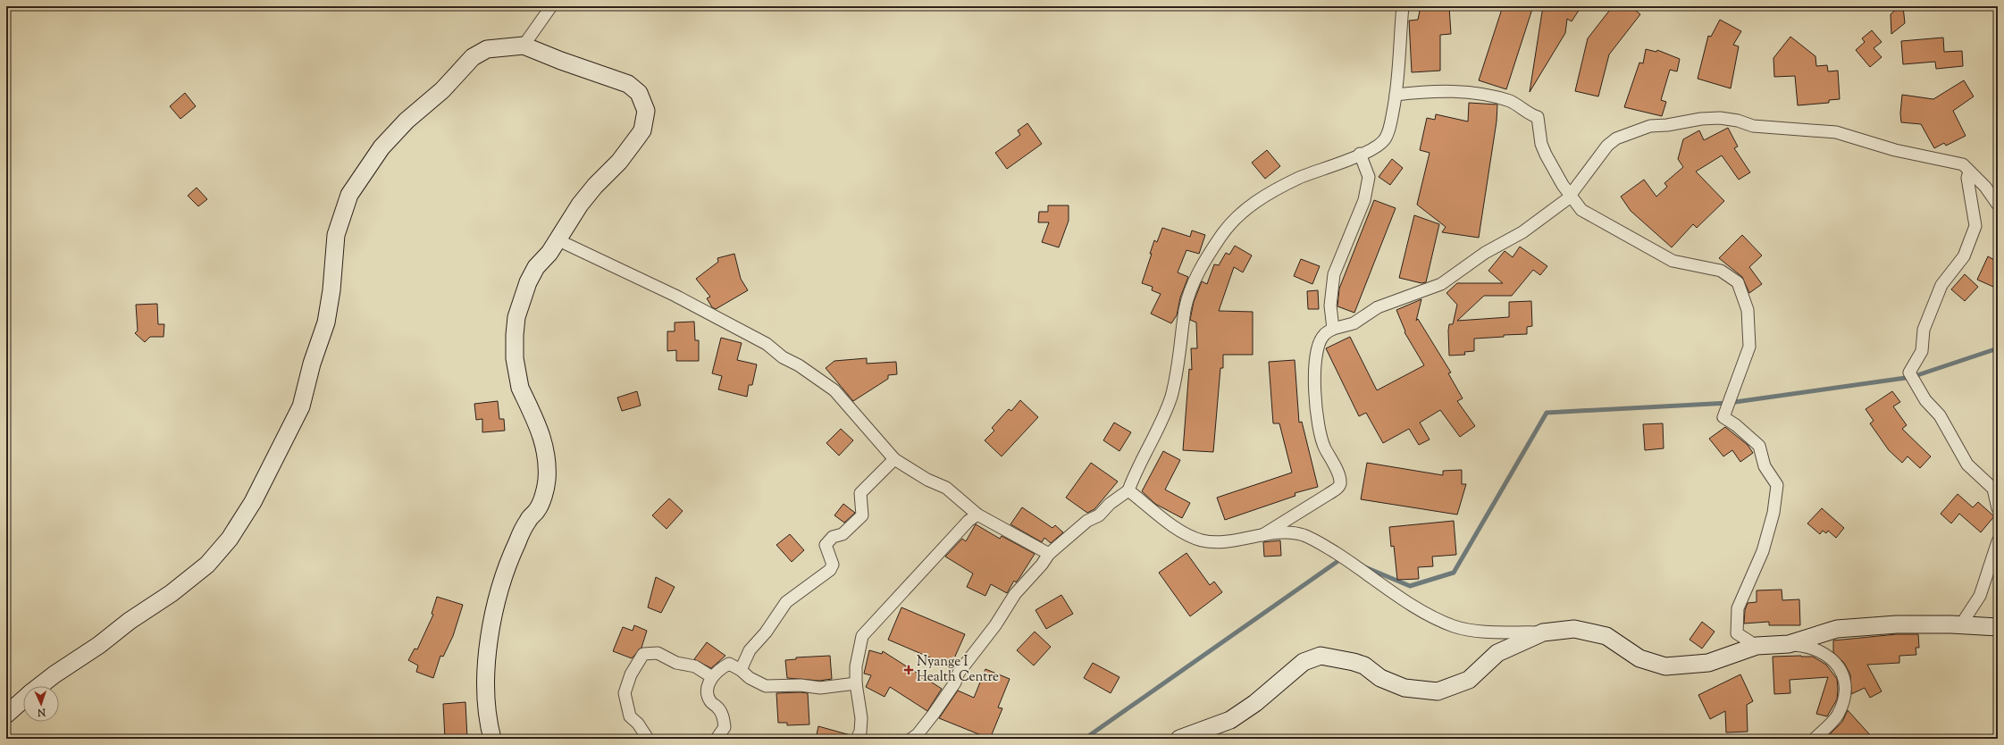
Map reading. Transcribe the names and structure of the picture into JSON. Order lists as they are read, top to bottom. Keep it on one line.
{"places":{"health":["Nyange I Health Centre"]},"north":"bottom"}
